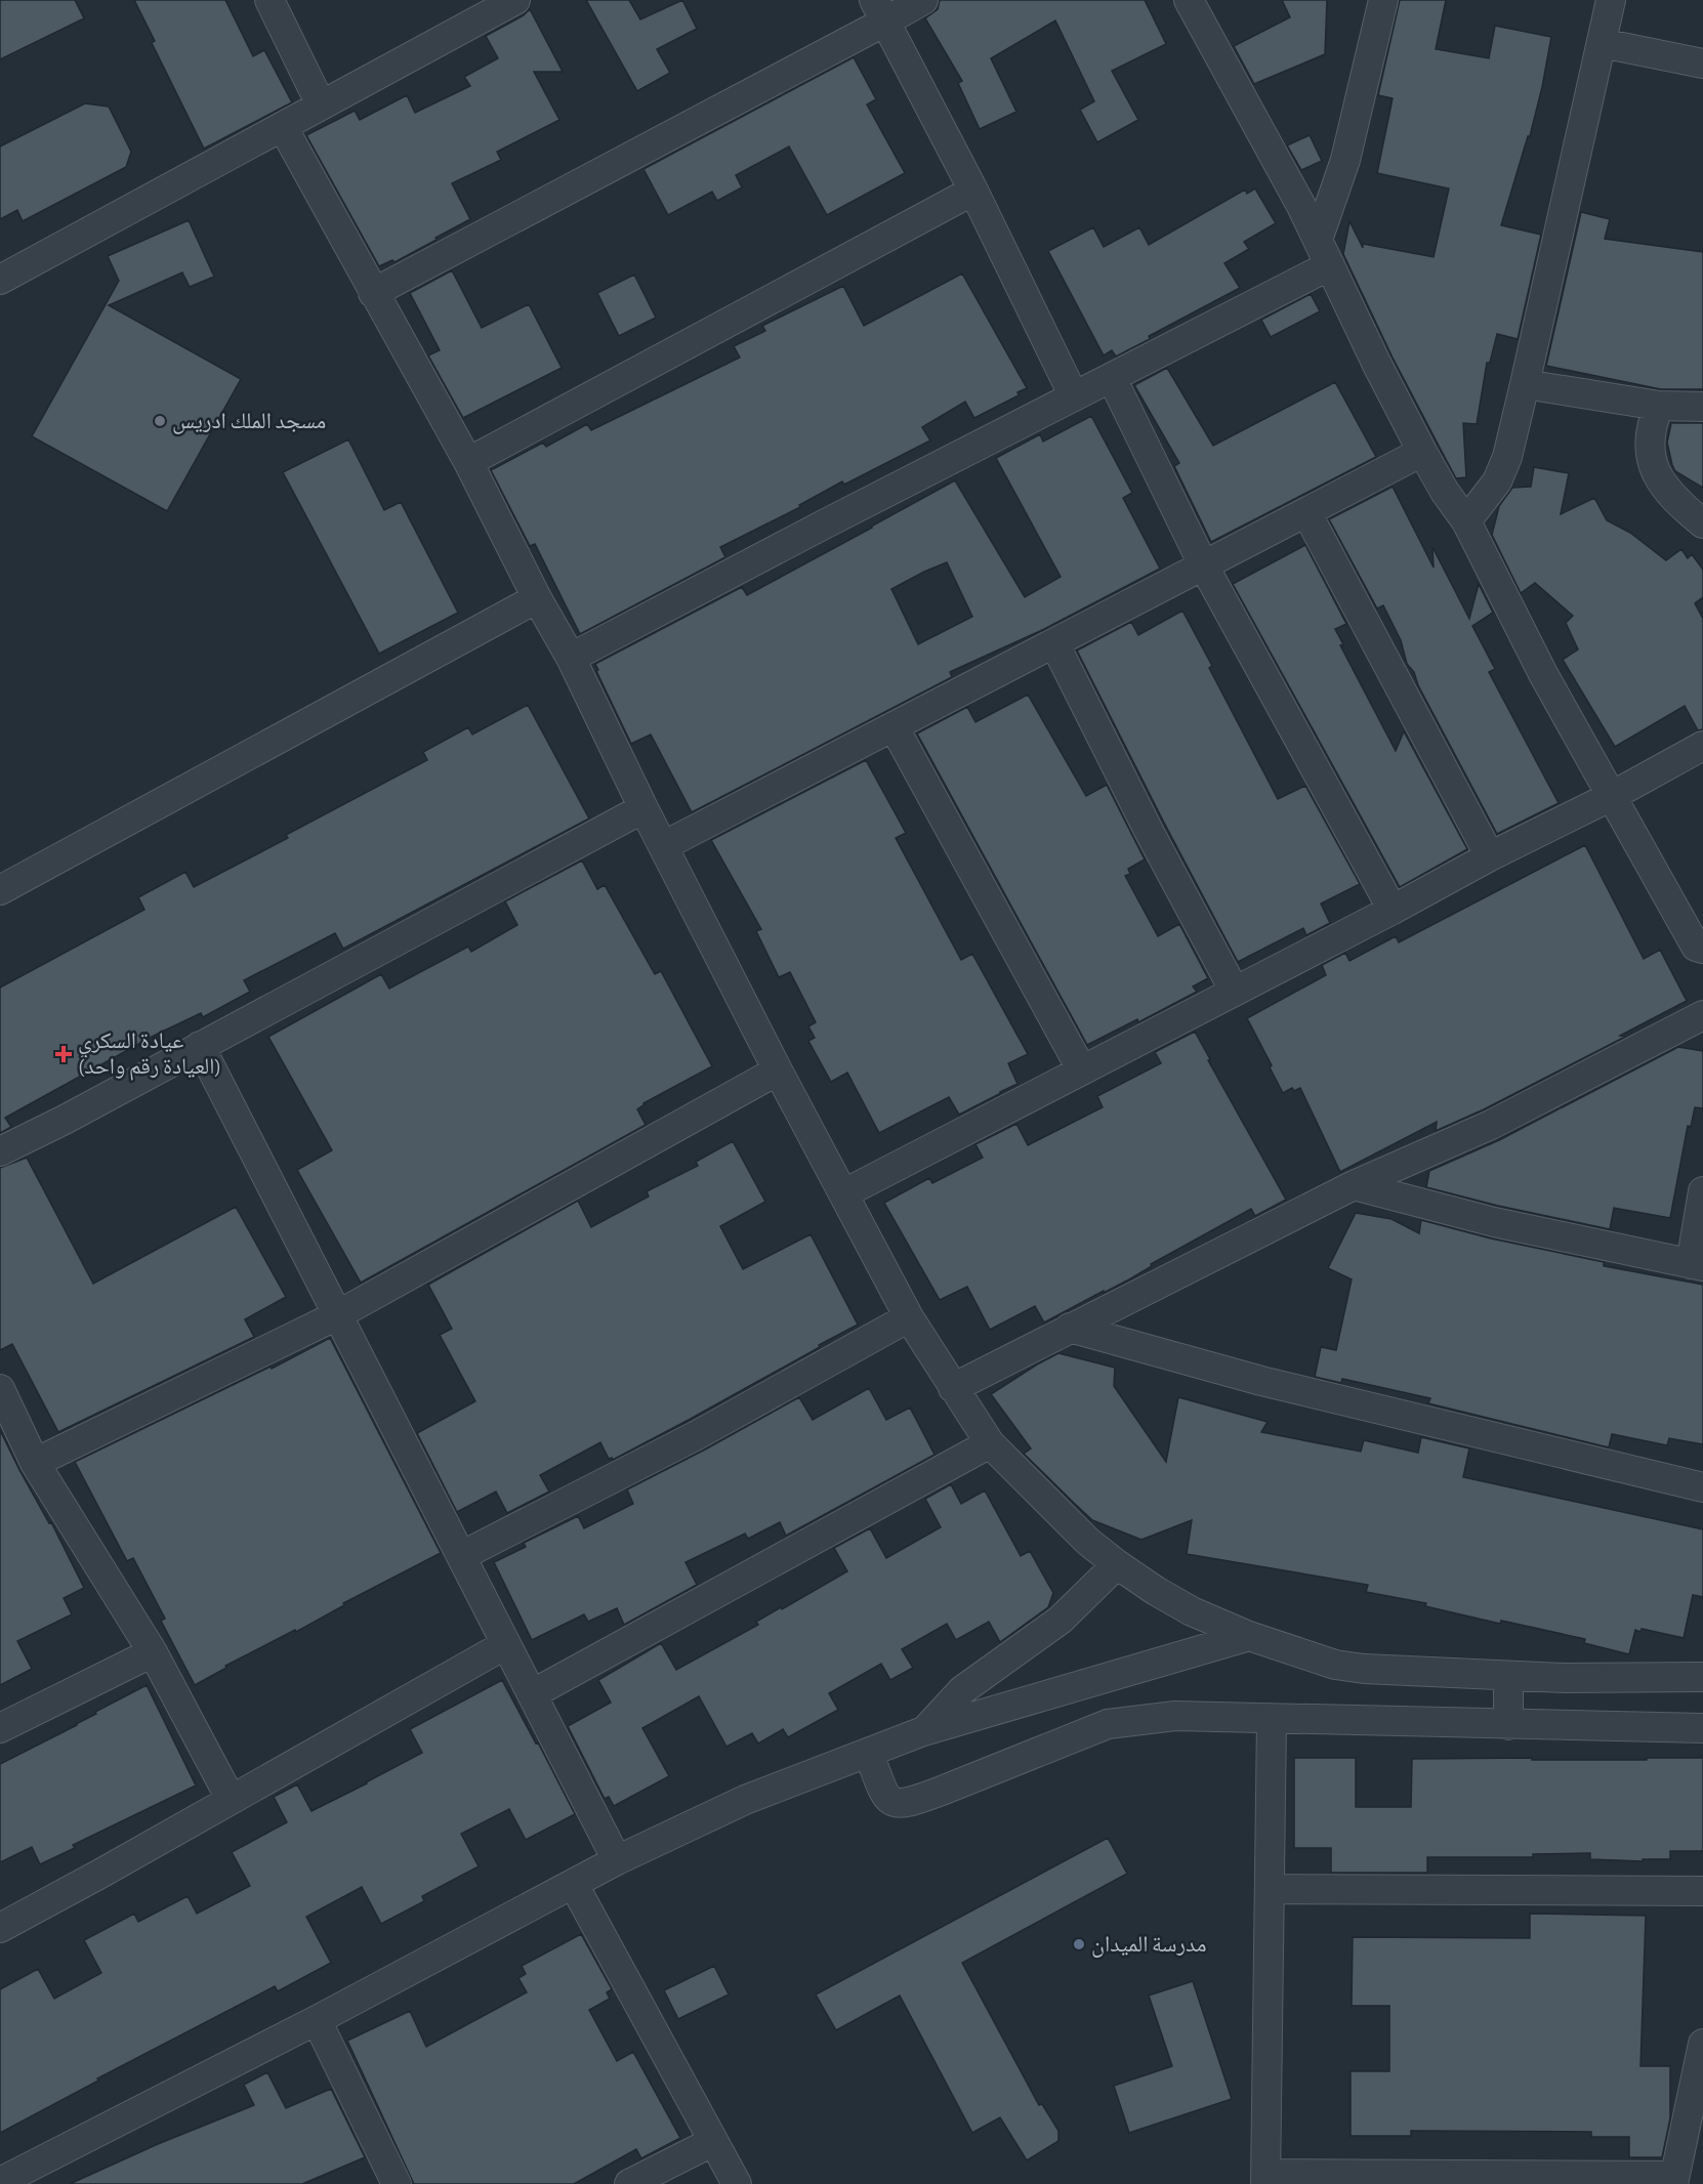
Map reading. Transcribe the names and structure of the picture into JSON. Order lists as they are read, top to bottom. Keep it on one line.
{"places":{"other":["مسجد الملك ادريس","مدرسة الميدان"],"health":["عيادة السكري (العيادة رقم واحد)"]}}
